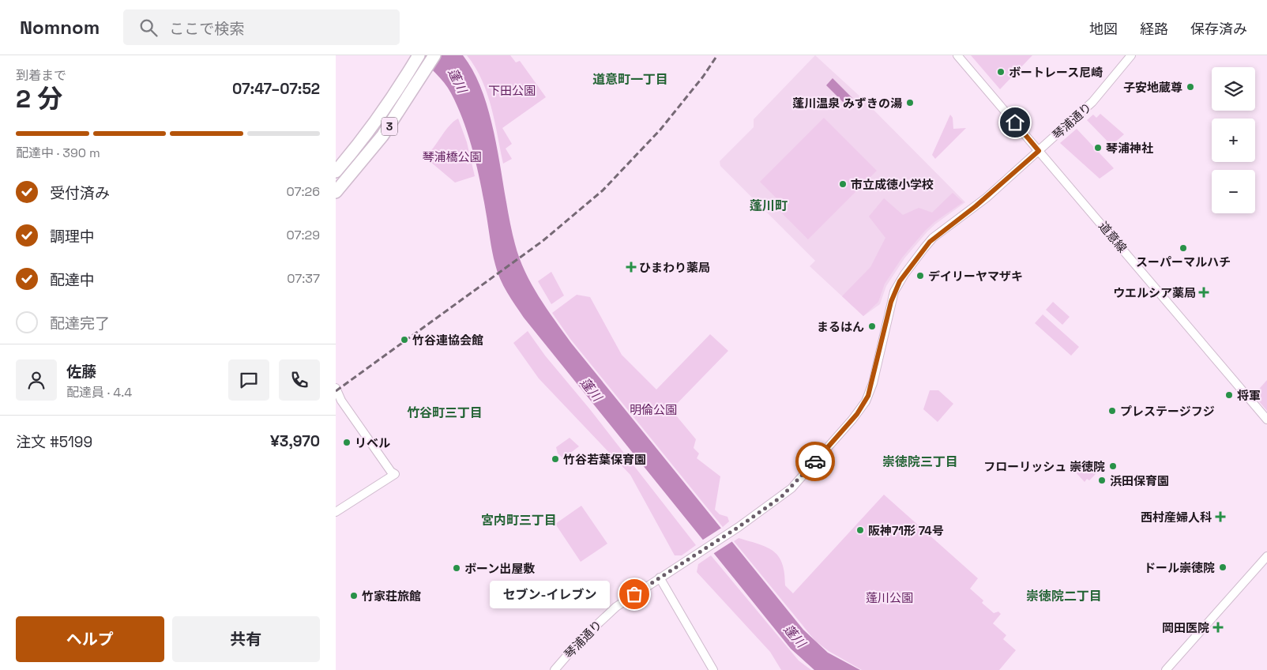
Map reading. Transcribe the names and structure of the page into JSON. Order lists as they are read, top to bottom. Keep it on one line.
{"streets":{"highway":["3"],"street":["琴浦通り","道意線"]},"crossings":[["琴浦通り","道意線"]],"districts":["道意町一丁目","蓬川町","竹谷町三丁目","崇徳院三丁目","宮内町三丁目","崇徳院二丁目"],"water":["蓬川"],"parks":["下田公園","琴浦橋公園","明倫公園","蓬川公園"],"places":{"other":["ボートレース尼崎","子安地蔵尊","蓬川温泉 みずきの湯","琴浦神社","市立成徳小学校","スーパーマルハチ","デイリーヤマザキ","まるはん","竹谷連協会館","将軍","プレステージフジ","リベル","竹谷若葉保育園","フローリッシュ 崇徳院","浜田保育園","阪神71形 74号","ドール崇徳院","ボーン出屋敷","セブン-イレブン","竹家荘旅館"],"health":["ひまわり薬局","ウエルシア薬局","西村産婦人科","岡田医院"]},"page":{"header":"Nomnom","search":"ここで検索","nav":["地図","経路","保存済み"],"heading":["2 分","到着まで","07:47–07:52"],"panel":["佐藤","配達員 · 4.4","注文 #5199","¥3,970"],"map_buttons":["+","−"],"bar":"配達中 · 390 m","list":[["受付済み","07:26"],["調理中","07:29"],["配達中","07:37"],"配達完了"],"bubble":"セブン-イレブン","buttons":["ヘルプ","共有"]}}
